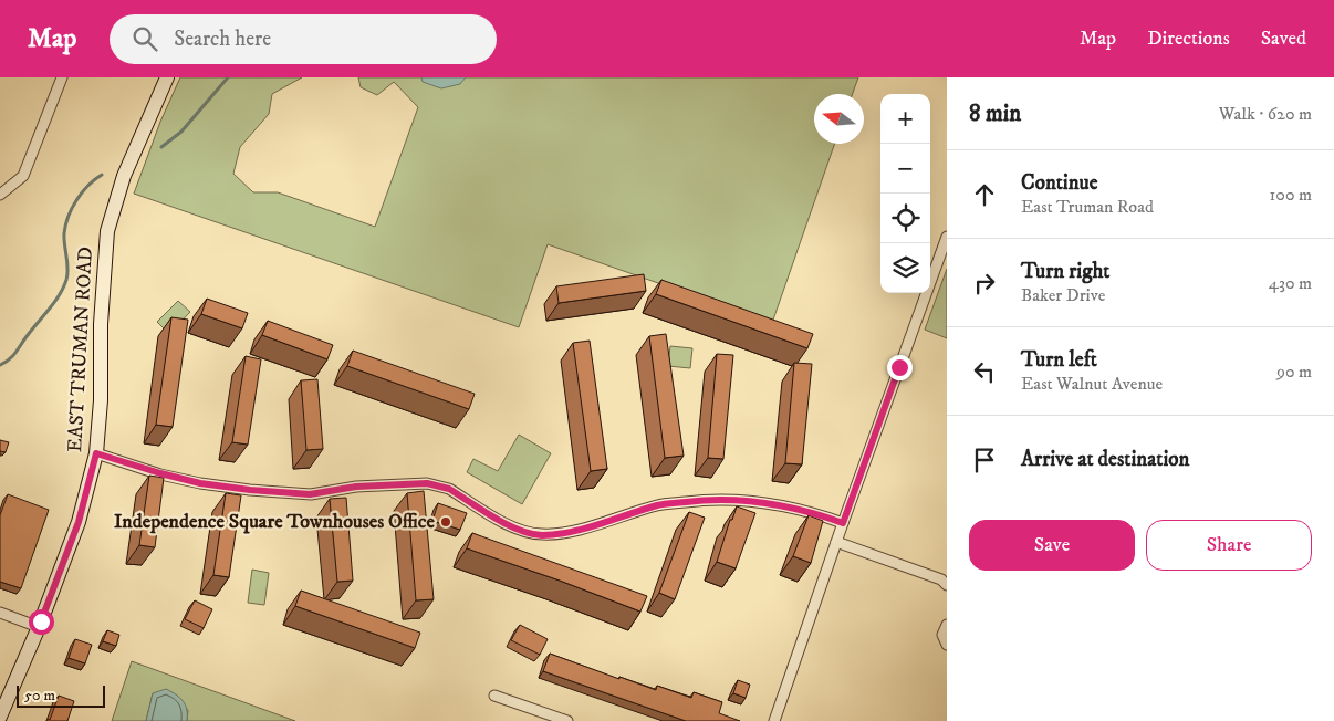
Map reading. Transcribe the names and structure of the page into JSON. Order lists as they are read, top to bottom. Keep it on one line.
{"streets":{"main road":["EAST TRUMAN ROAD"]},"places":["Independence Square Townhouses Office"],"scale_bar":"50 m","north":"left","page":{"header":"Map","search":"Search here","nav":["Map","Directions","Saved"],"heading":["8 min","Walk · 620 m"],"map_buttons":["+","−"],"list":[["Continue","East Truman Road","100 m"],["Turn right","Baker Drive","430 m"],["Turn left","East Walnut Avenue","90 m"],"Arrive at destination"],"buttons":["Save","Share"],"scale":"50 m"}}
